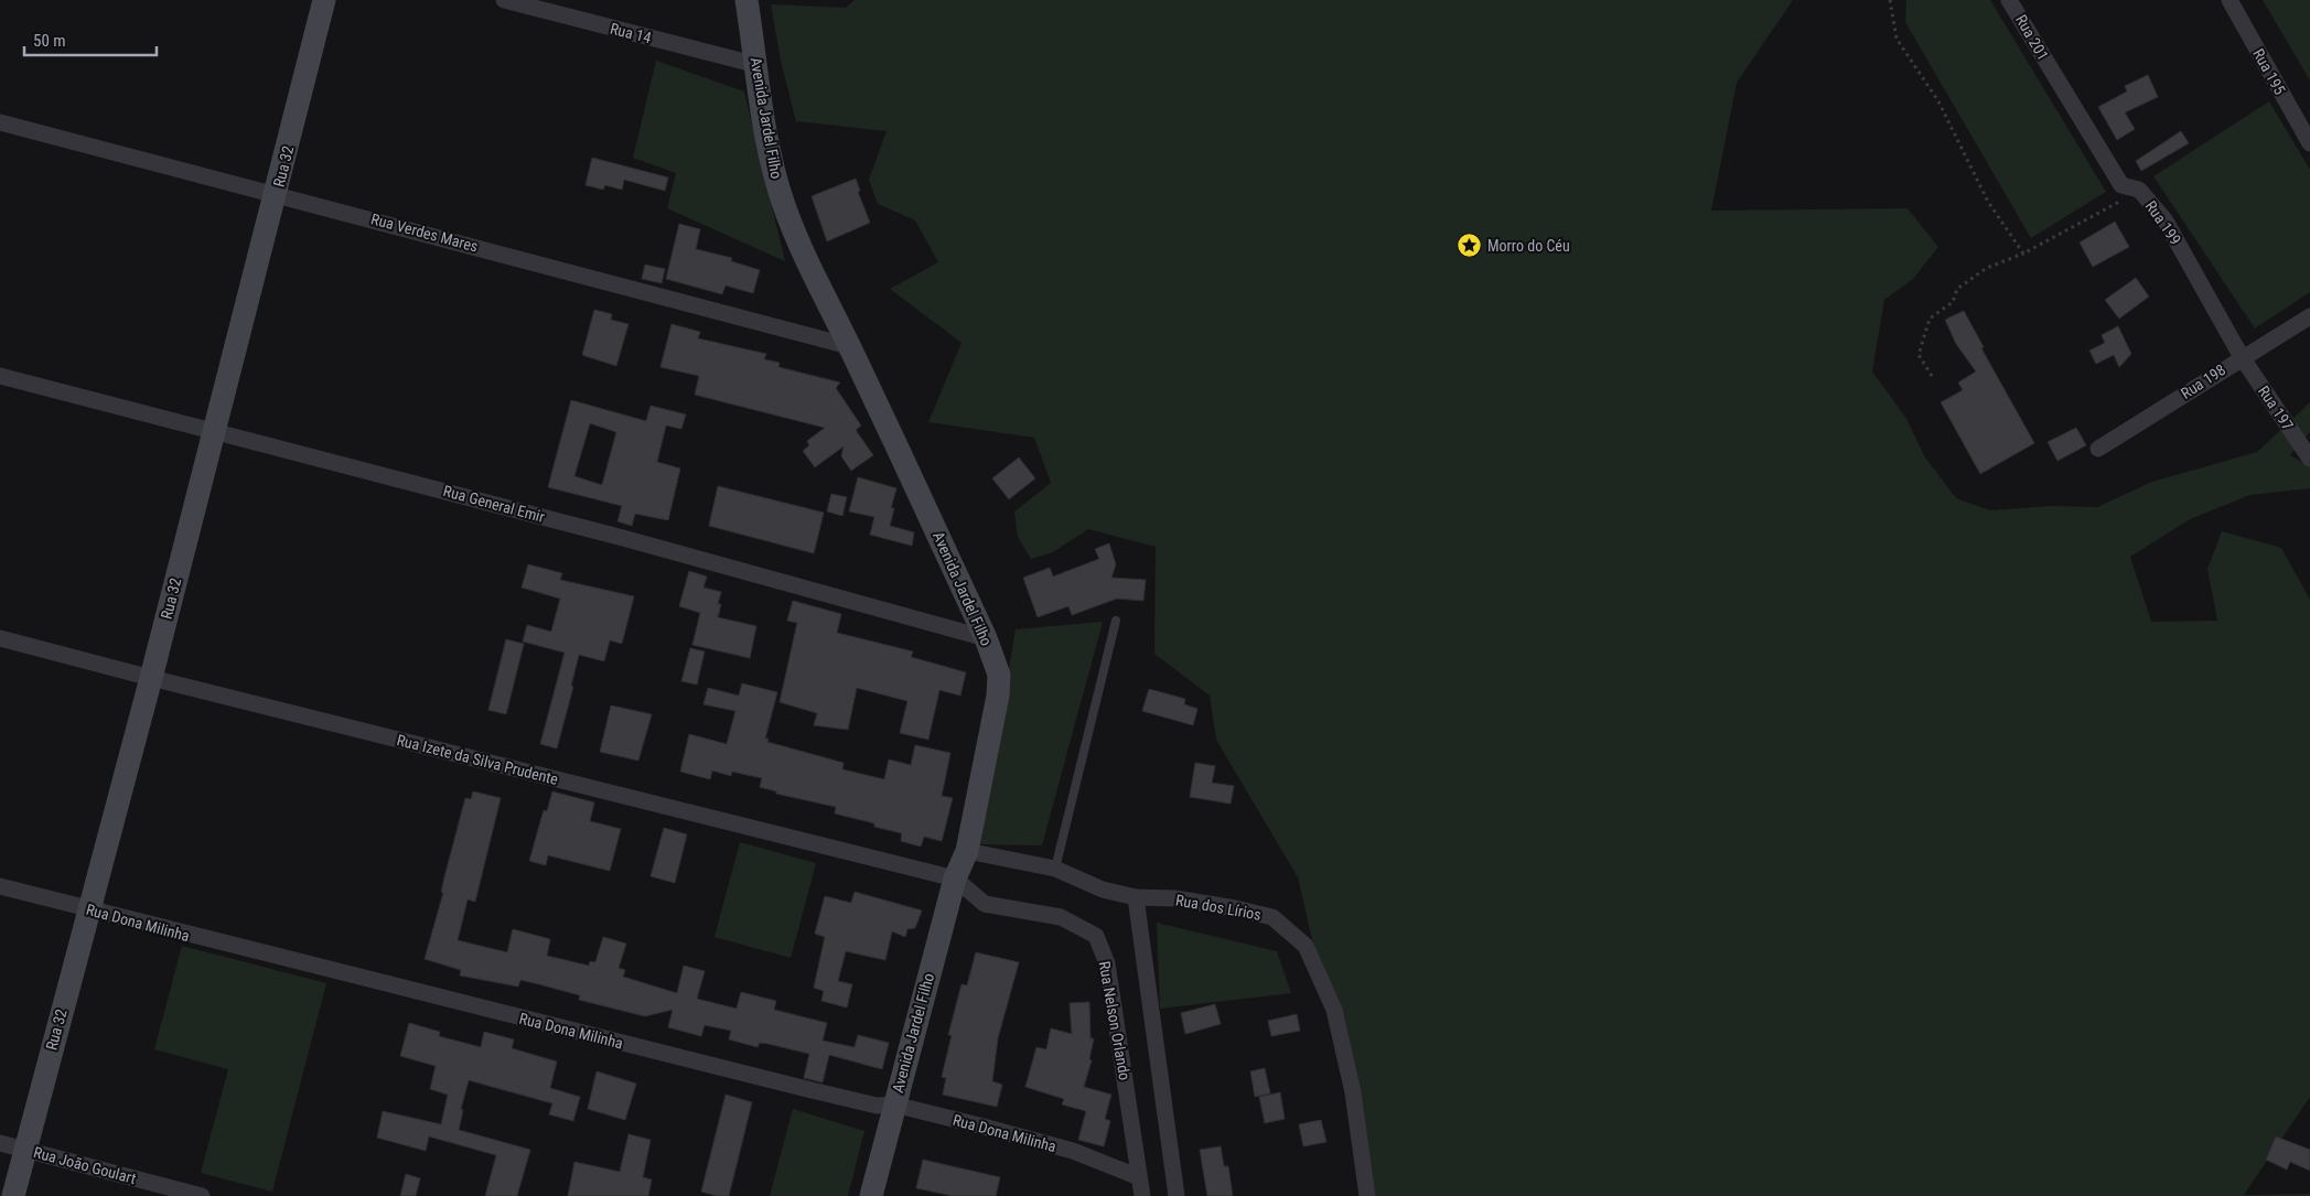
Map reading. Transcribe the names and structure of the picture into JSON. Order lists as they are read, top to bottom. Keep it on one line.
{"streets":{"main road":["Avenida Jardel Filho","Rua 32"],"street":["Rua 14","Rua 201","Rua 195","Rua 199","Rua Verdes Mares","Rua 198","Rua 197","Rua General Emir","Rua Izete da Silva Prudente","Rua dos Lírios","Rua Dona Milinha","Rua Nelson Orlando","Rua João Goulart"]},"crossings":[["Rua 14","Avenida Jardel Filho"],["Rua 201","Rua 199"],["Avenida Jardel Filho","Rua Verdes Mares"],["Avenida Jardel Filho","Rua General Emir"],["Avenida Jardel Filho","Rua Izete da Silva Prudente"],["Avenida Jardel Filho","Rua dos Lírios"],["Avenida Jardel Filho","Rua Dona Milinha"],["Avenida Jardel Filho","Rua Nelson Orlando"],["Rua 32","Rua Verdes Mares"],["Rua 32","Rua General Emir"],["Rua 32","Rua Izete da Silva Prudente"],["Rua 32","Rua Dona Milinha"],["Rua 32","Rua João Goulart"],["Rua 199","Rua 198"],["Rua 199","Rua 197"],["Rua 198","Rua 197"],["Rua Izete da Silva Prudente","Rua Nelson Orlando"],["Rua Dona Milinha","Rua Nelson Orlando"]],"places":{"place":["Morro do Céu"]},"scale_bar":"50 m"}
